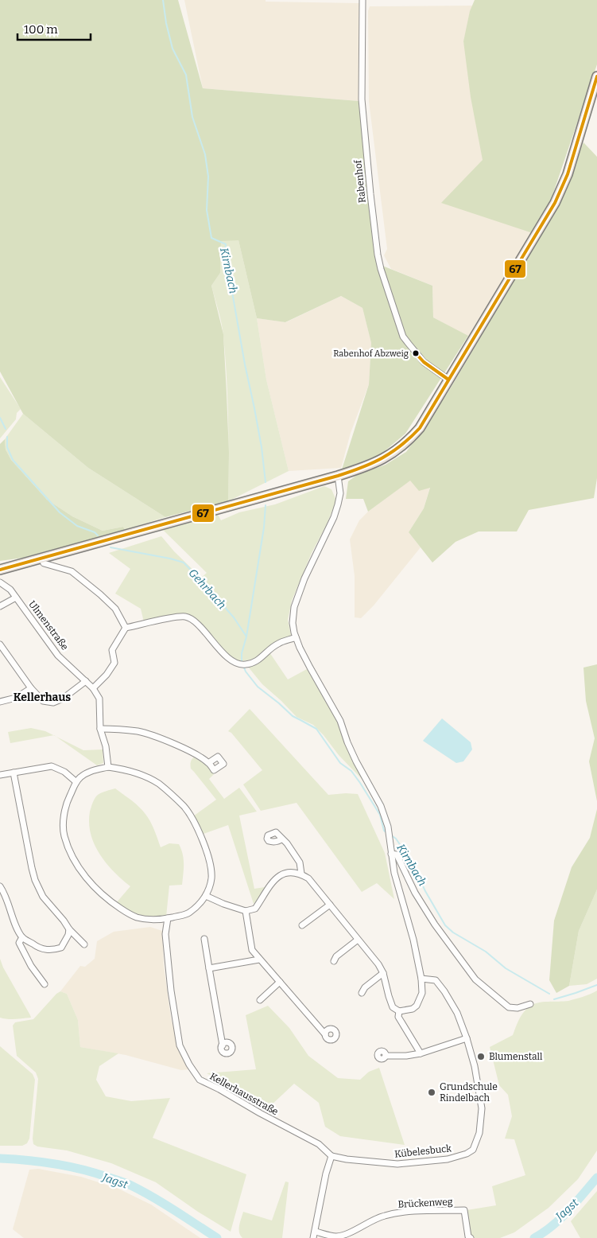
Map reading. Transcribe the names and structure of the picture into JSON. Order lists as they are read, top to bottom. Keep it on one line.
{"streets":{"street":["Rabenhof","Ulmenstraße","Kellerhausstraße","Kübelesbuck","Brückenweg"]},"crossings":[["Kellerhausstraße","Kübelesbuck"]],"districts":["Kellerhaus"],"water":["Kirnbach","Gehrbach","Jagst"],"places":["Rabenhof Abzweig","Blumenstall","Grundschule Rindelbach"],"lines":["transit line 67"],"scale_bar":"100 m"}
